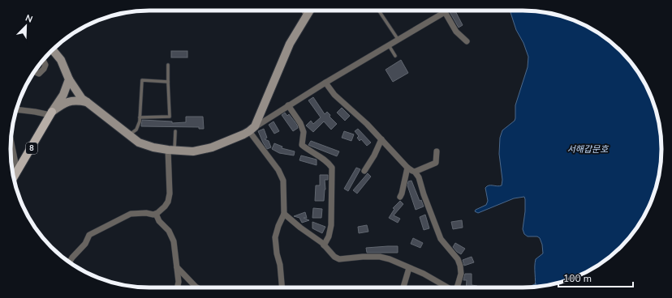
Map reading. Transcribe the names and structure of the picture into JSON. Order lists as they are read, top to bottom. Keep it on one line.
{"streets":{"main road":["8"]},"water":["서해갑문호"],"scale_bar":"100 m","north":"top right"}
